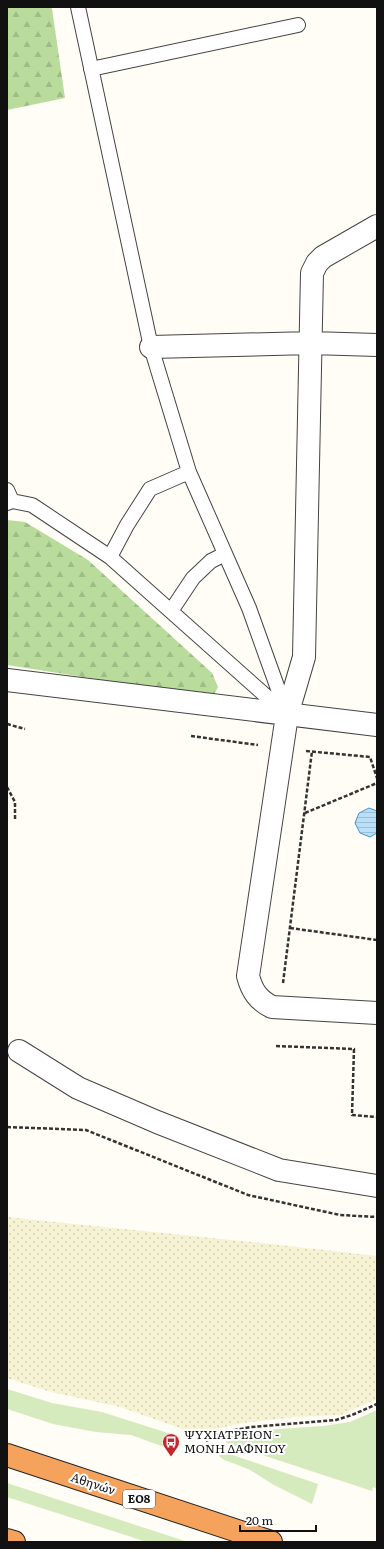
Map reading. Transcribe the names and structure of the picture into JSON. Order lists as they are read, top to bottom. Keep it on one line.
{"streets":{"highway":["Αθηνών","ΕΟ8"]},"places":{"bus stop":["ΨΥΧΙΑΤΡΕΙΟΝ - ΜΟΝΗ ΔΑΦΝΙΟΥ"]},"scale_bar":"20 m"}
